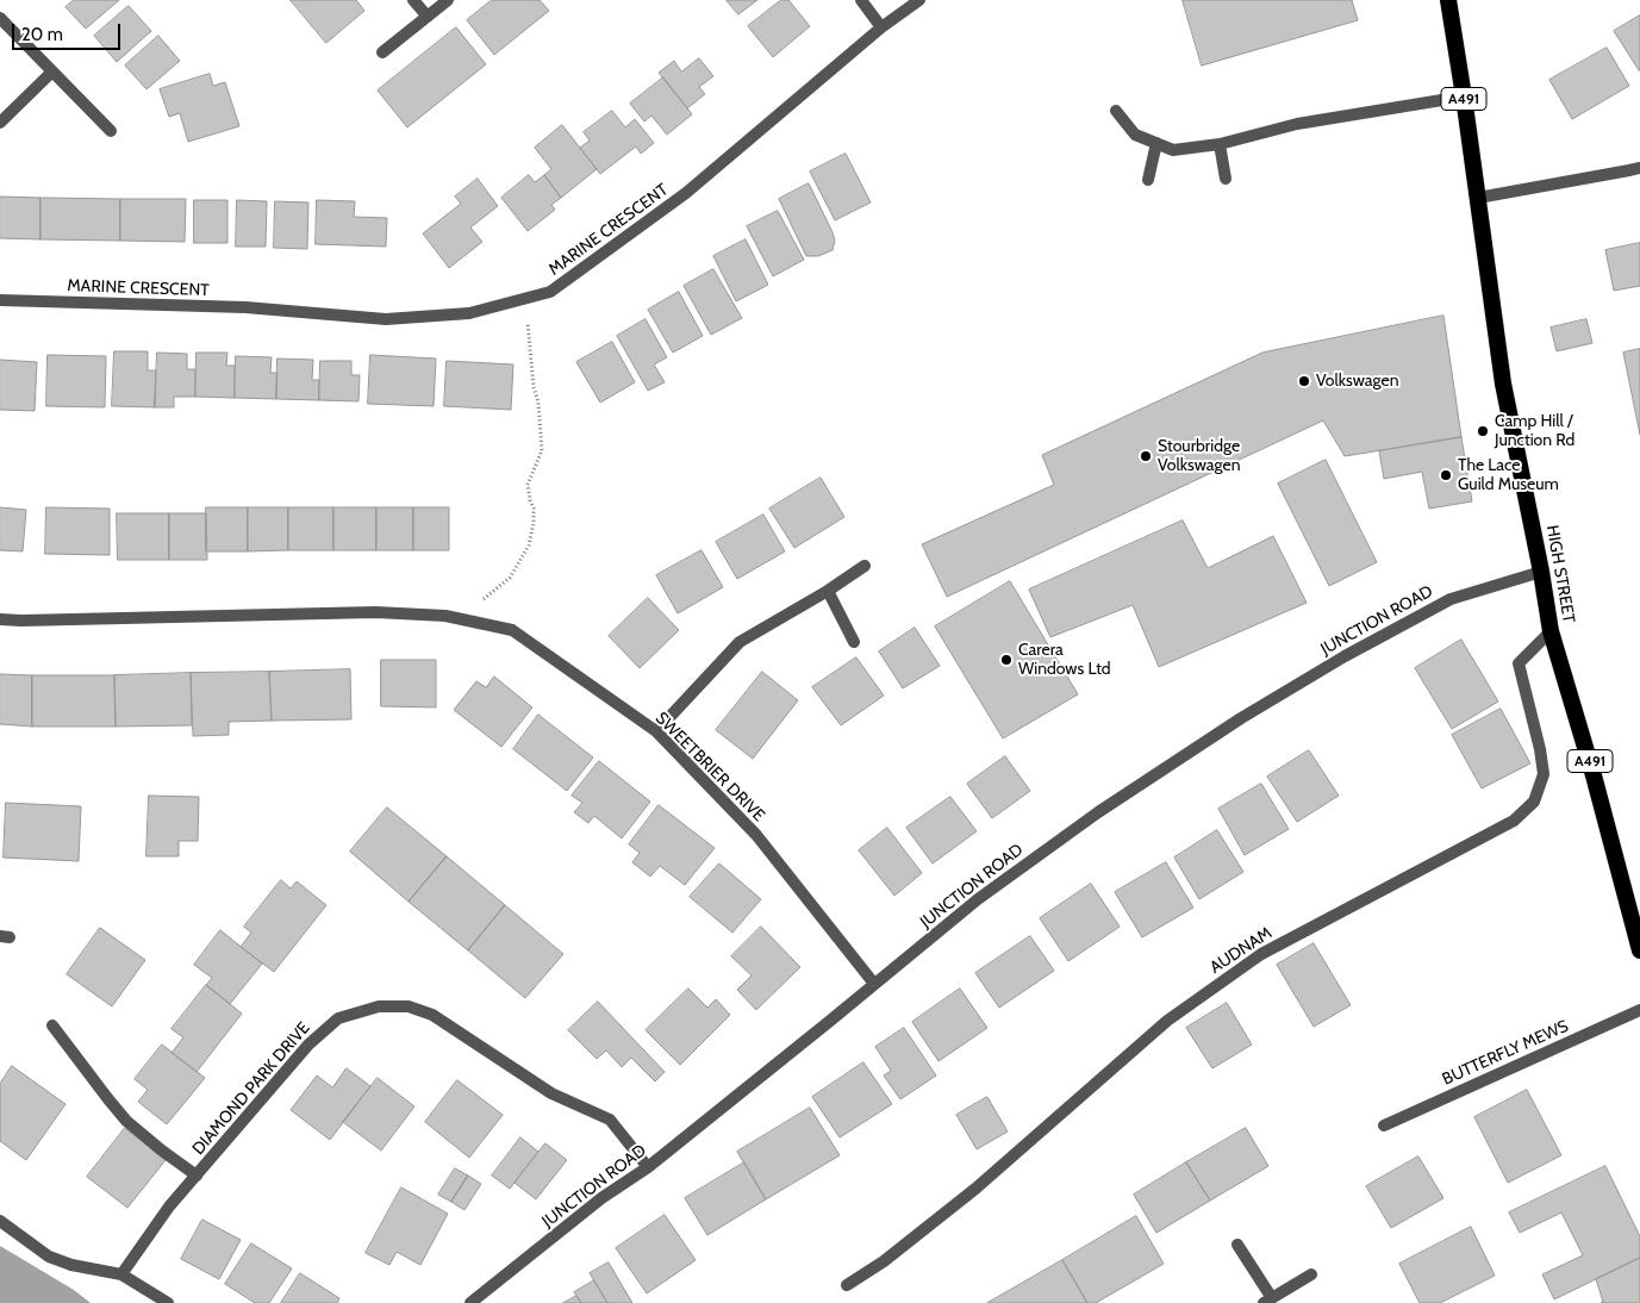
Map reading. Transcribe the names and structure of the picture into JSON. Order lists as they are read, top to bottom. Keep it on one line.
{"streets":{"highway":["A491","HIGH STREET"],"street":["MARINE CRESCENT","JUNCTION ROAD","SWEETBRIER DRIVE","AUDNAM","BUTTERFLY MEWS","DIAMOND PARK DRIVE"]},"crossings":[["A491","HIGH STREET"],["HIGH STREET","JUNCTION ROAD"],["HIGH STREET","AUDNAM"],["JUNCTION ROAD","SWEETBRIER DRIVE"],["JUNCTION ROAD","DIAMOND PARK DRIVE"]],"places":["Volkswagen","Camp Hill / Junction Rd","Stourbridge Volkswagen","The Lace Guild Museum","Carera Windows Ltd"],"scale_bar":"20 m"}
